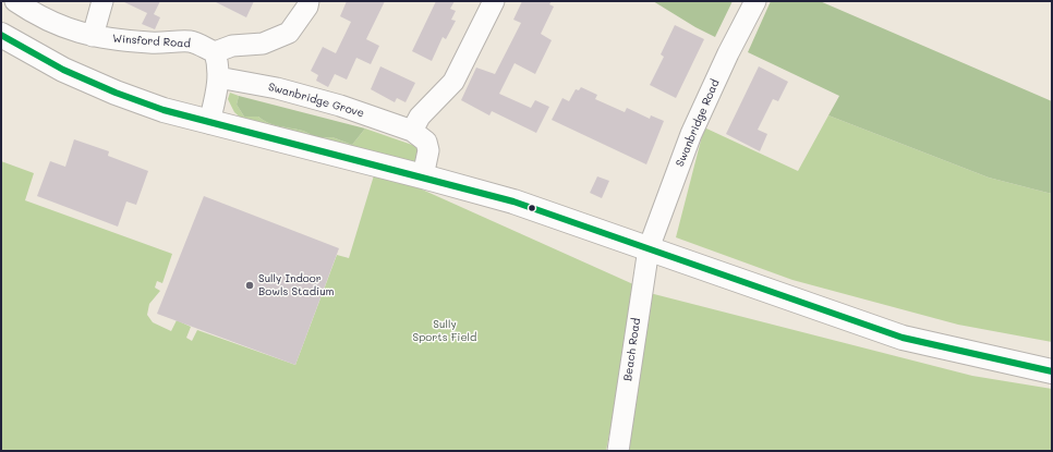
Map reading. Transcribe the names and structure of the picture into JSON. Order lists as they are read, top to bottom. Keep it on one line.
{"streets":{"street":["Winsford Road","Swanbridge Grove","Swanbridge Road","Beach Road"]},"crossings":[["Swanbridge Road","Beach Road"]],"parks":["Sully Sports Field"],"places":["Sully Indoor Bowls Stadium"]}
